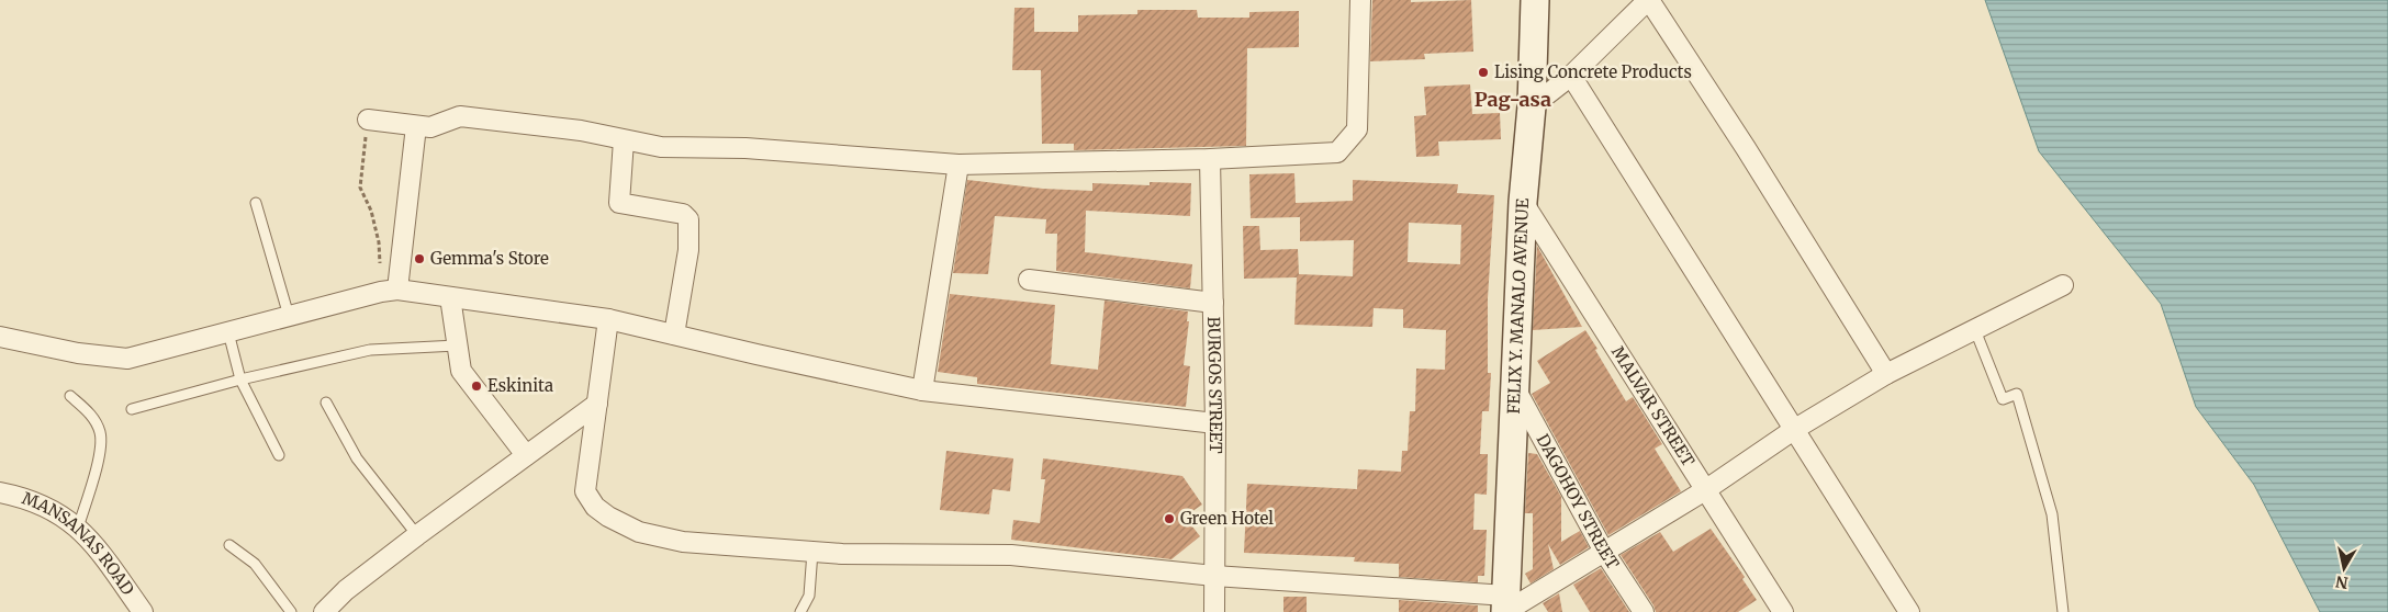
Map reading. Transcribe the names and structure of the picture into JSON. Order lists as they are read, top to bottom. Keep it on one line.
{"streets":{"main road":["FELIX Y. MANALO AVENUE"],"street":["BURGOS STREET","MALVAR STREET","DAGOHOY STREET","MANSANAS ROAD"]},"crossings":[["FELIX Y. MANALO AVENUE","MALVAR STREET"],["FELIX Y. MANALO AVENUE","DAGOHOY STREET"]],"districts":["Pag-asa"],"places":["Lising Concrete Products","Gemma's Store","Eskinita","Green Hotel"],"north":"bottom"}
